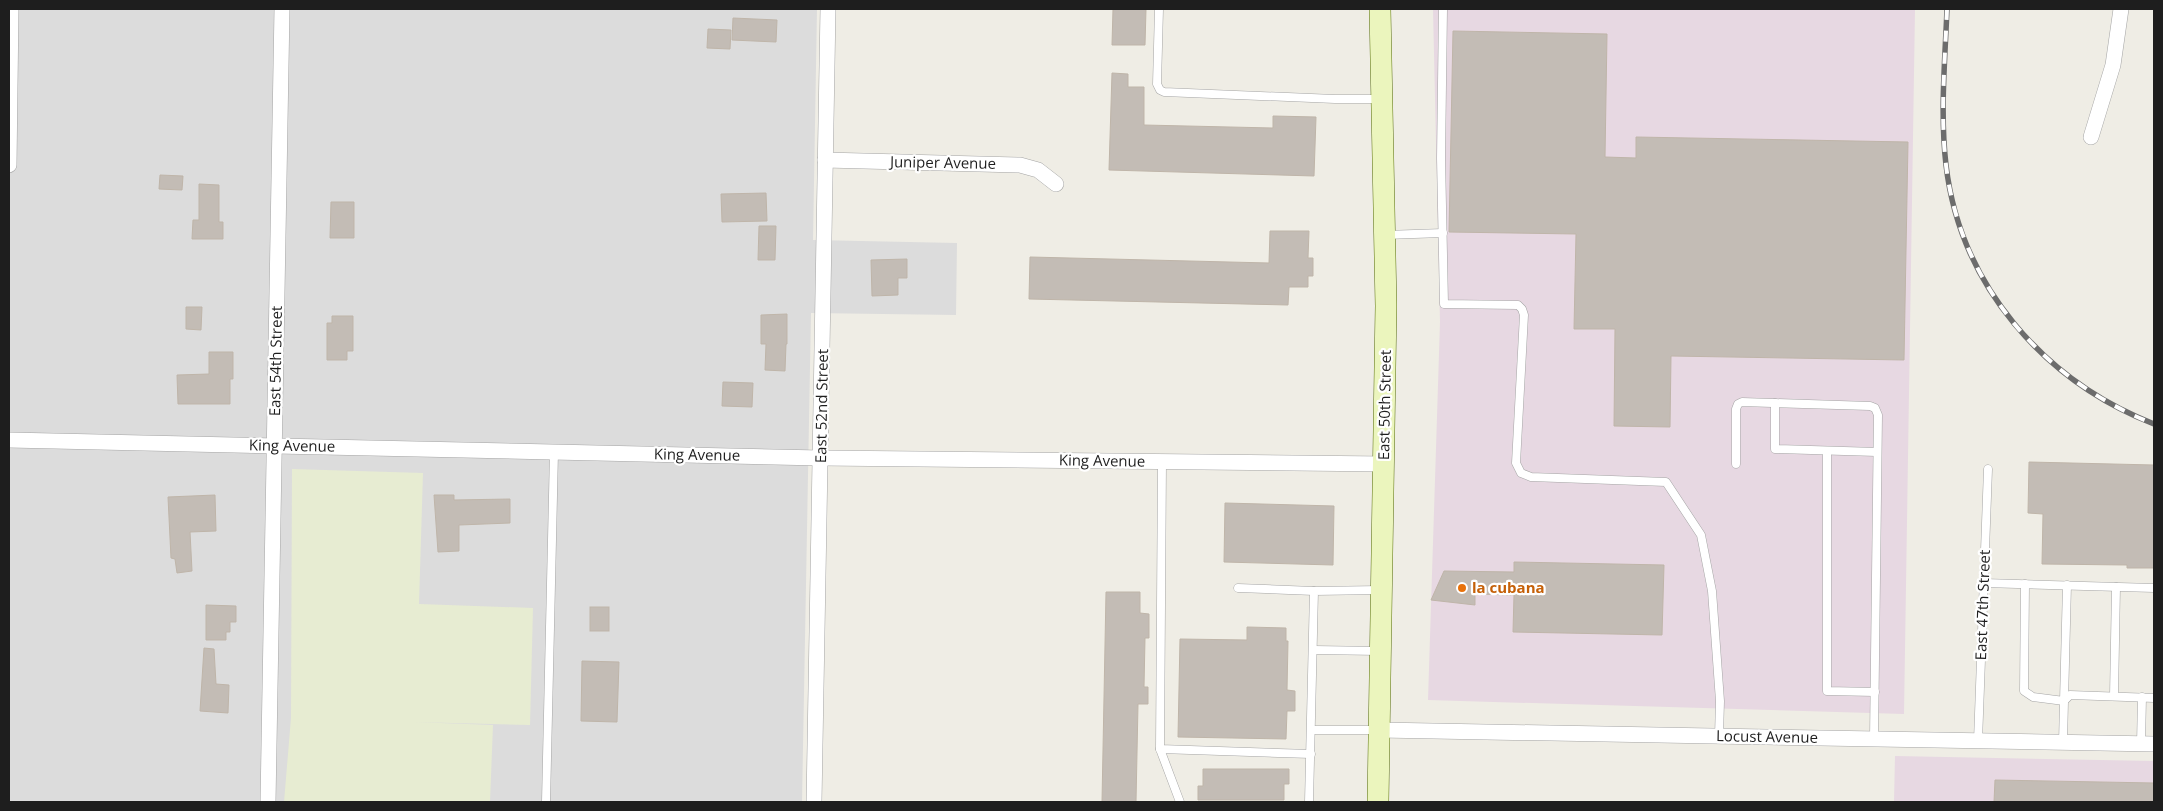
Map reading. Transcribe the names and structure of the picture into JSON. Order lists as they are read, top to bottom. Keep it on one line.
{"streets":{"main road":["East 50th Street"],"street":["Juniper Avenue","East 54th Street","East 52nd Street","King Avenue","Locust Avenue"],"lane":["East 47th Street"]},"crossings":[["Juniper Avenue","East 52nd Street"],["East 54th Street","King Avenue"],["East 50th Street","King Avenue"],["East 50th Street","Locust Avenue"],["East 52nd Street","King Avenue"],["East 47th Street","Locust Avenue"]],"places":["la cubana"]}
